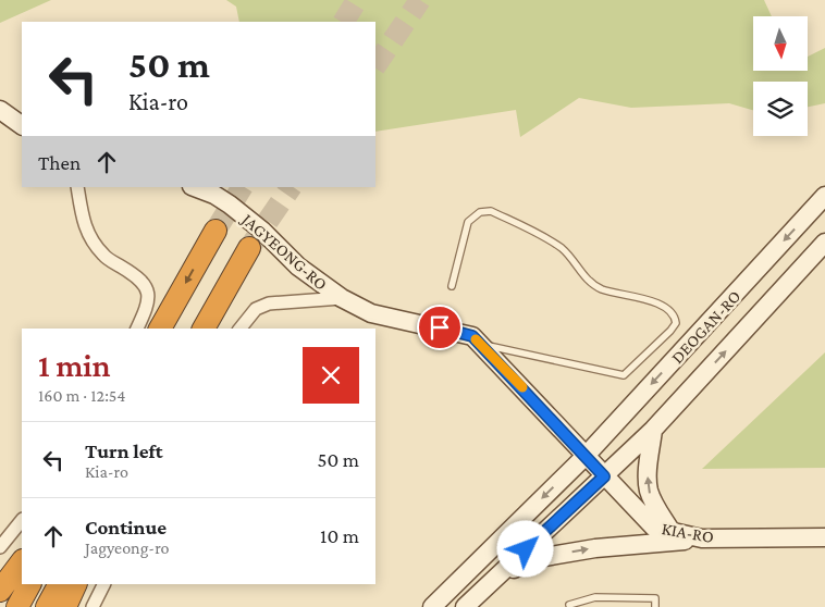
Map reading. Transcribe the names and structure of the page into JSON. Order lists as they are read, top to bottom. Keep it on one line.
{"streets":{"main road":["JAGYEONG-RO","DEOGAN-RO","KIA-RO"]},"crossings":[["JAGYEONG-RO","DEOGAN-RO"],["JAGYEONG-RO","KIA-RO"],["DEOGAN-RO","KIA-RO"]],"north":"bottom","page":{"turn":["50 m","Kia-ro"],"then":"Then","heading":["1 min","160 m · 12:54"],"list":[{"name":"Turn left","note":"Kia-ro","value":"50 m"},{"name":"Continue","note":"Jagyeong-ro","value":"10 m"}]}}
